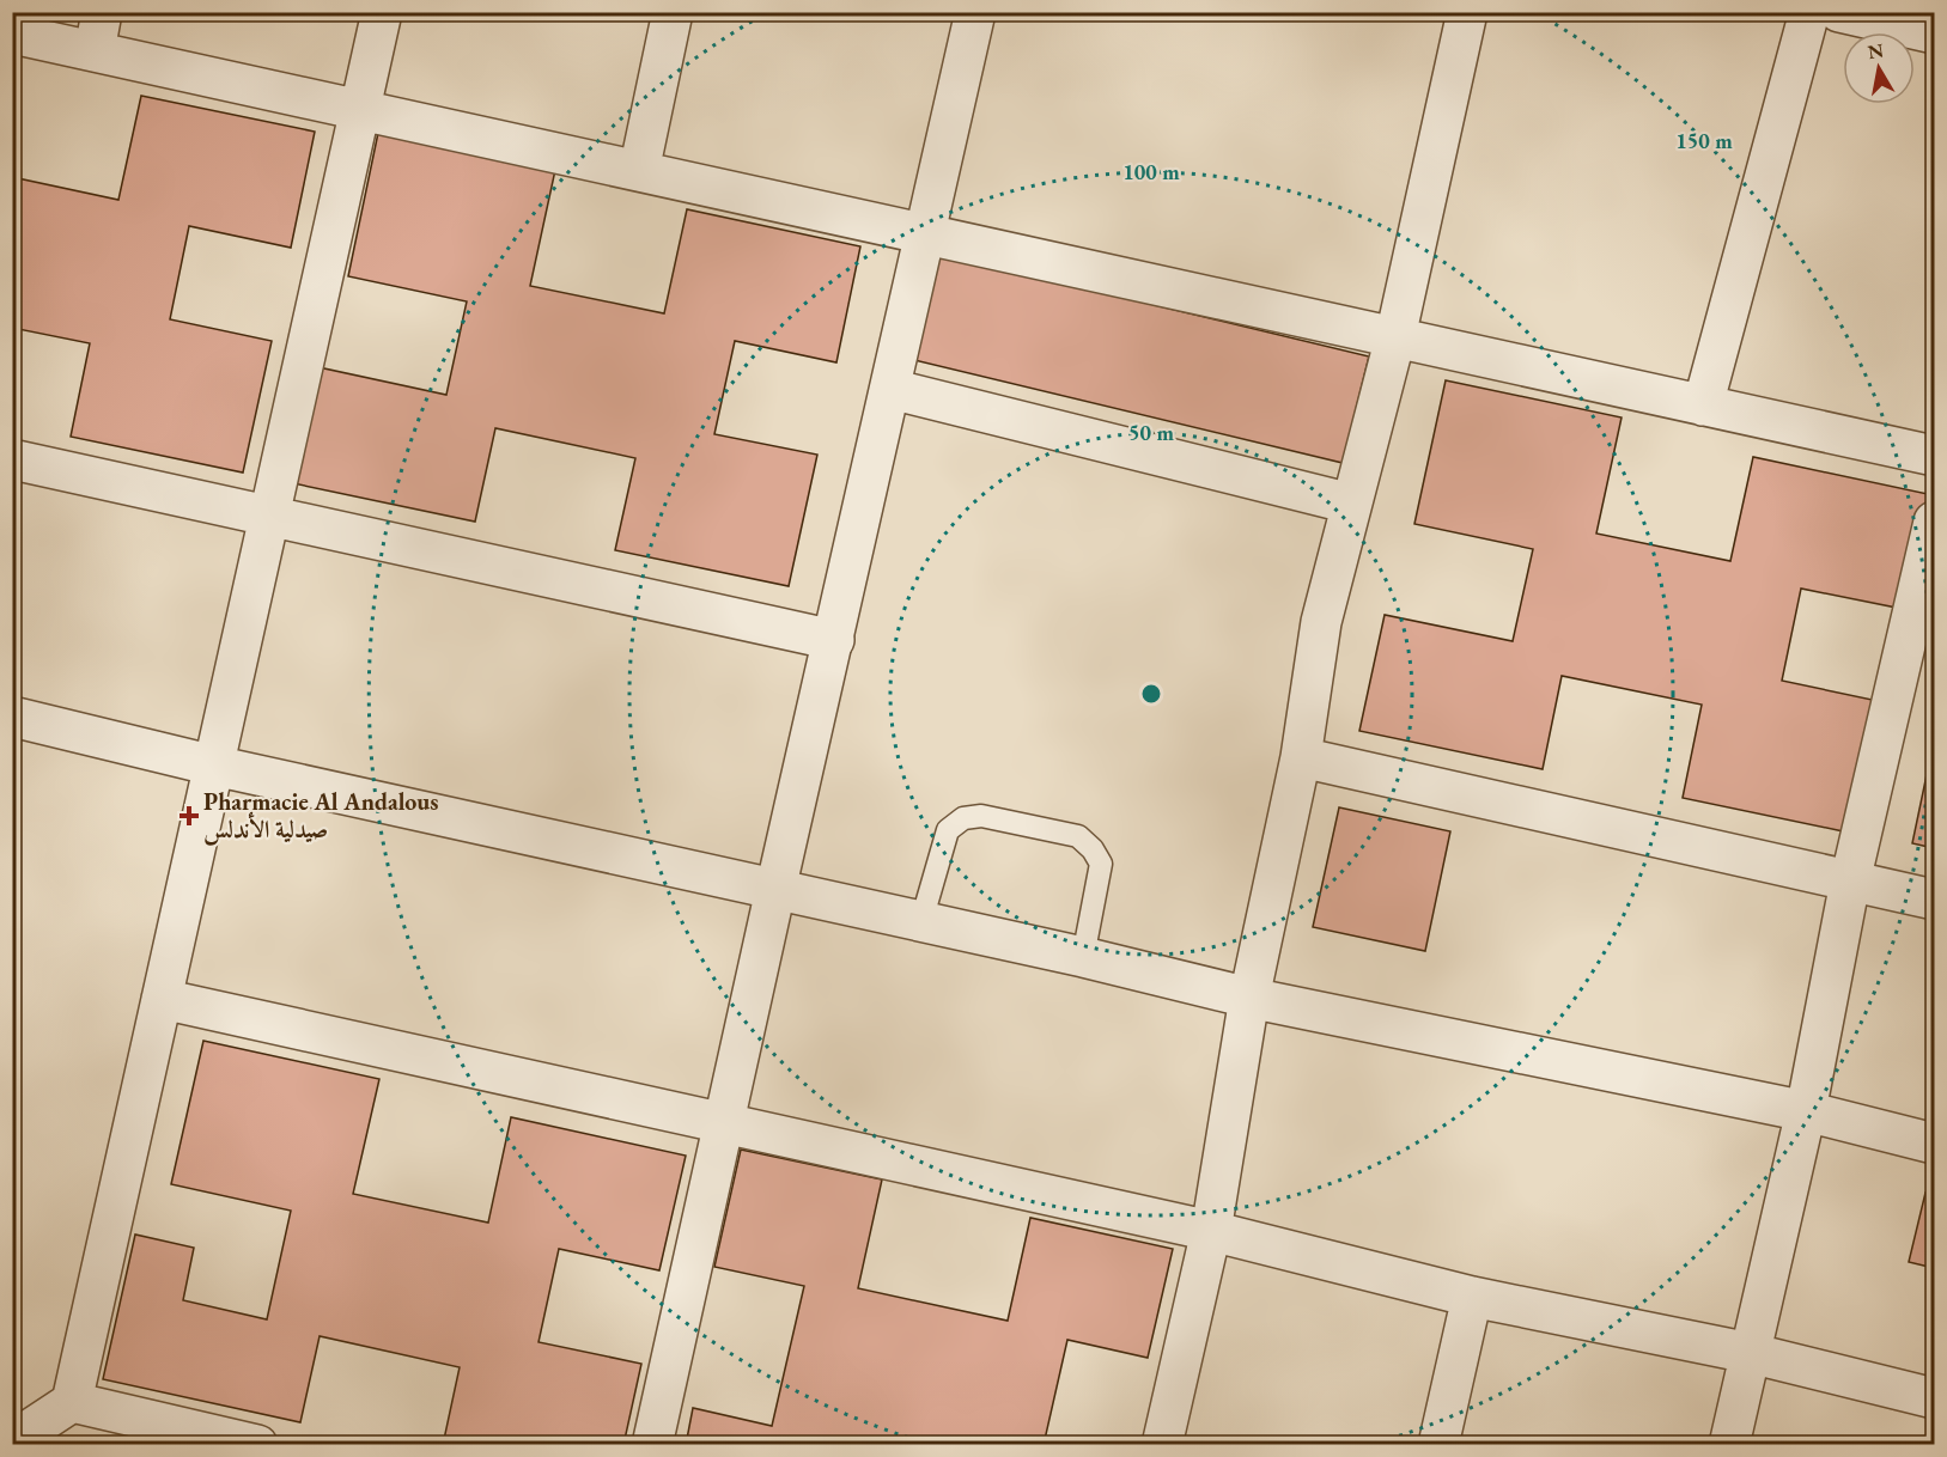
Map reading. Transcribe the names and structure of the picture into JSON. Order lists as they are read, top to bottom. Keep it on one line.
{"places":{"health":["Pharmacie Al Andalous صيدلية الأندلس"]},"north":"top","rings":["150 m","100 m","50 m"]}
